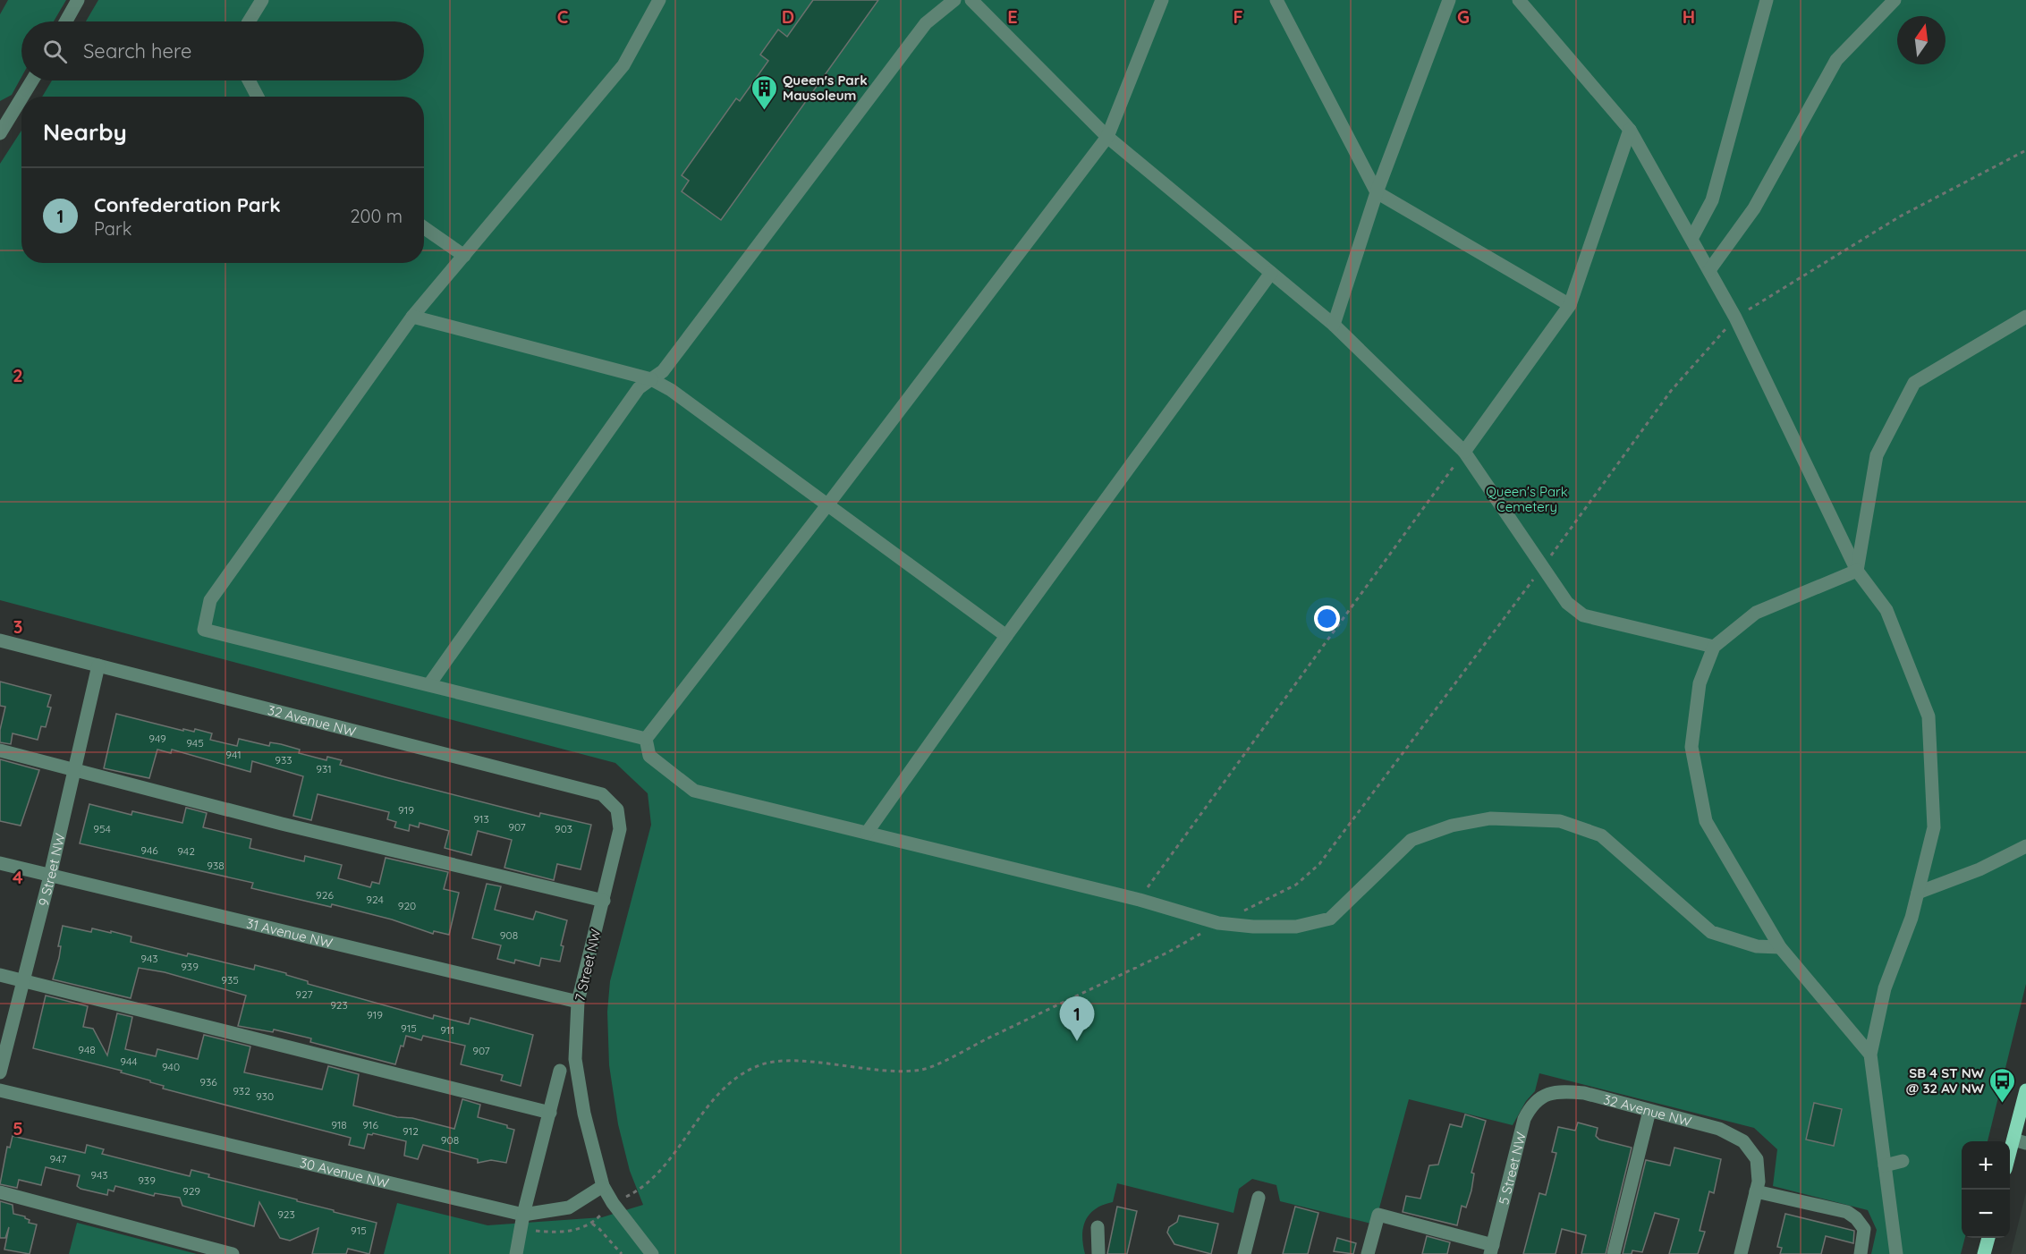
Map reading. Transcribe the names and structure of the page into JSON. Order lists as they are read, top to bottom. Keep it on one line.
{"streets":{"street":["32 Avenue NW","9 Street NW","31 Avenue NW","7 Street NW","5 Street NW","30 Avenue NW"]},"crossings":[["32 Avenue NW","9 Street NW"],["32 Avenue NW","7 Street NW"],["32 Avenue NW","5 Street NW"],["9 Street NW","31 Avenue NW"],["31 Avenue NW","7 Street NW"],["7 Street NW","30 Avenue NW"]],"parks":["Queen's Park Cemetery"],"places":{"building":["Queen's Park Mausoleum"],"bus stop":["SB 4 ST NW @ 32 AV NW"]},"house_numbers":["949","945","941","933","931","919","913","907","954","903","946","942","938","926","924","920","908","943","939","935","927","923","919","915","911","948","907","944","940","936","932","930","918","916","912","908","947","943","939","929","923","915"],"north":"top","page":{"search":"Search here","heading":"Nearby","list":[{"mark":"1","name":"Confederation Park","note":"Park","value":"200 m"}],"pins":"1","map_buttons":["+","−"]},"grid":{"columns":["C","D","E","F","G","H"],"rows":["2","3","4","5"]}}
